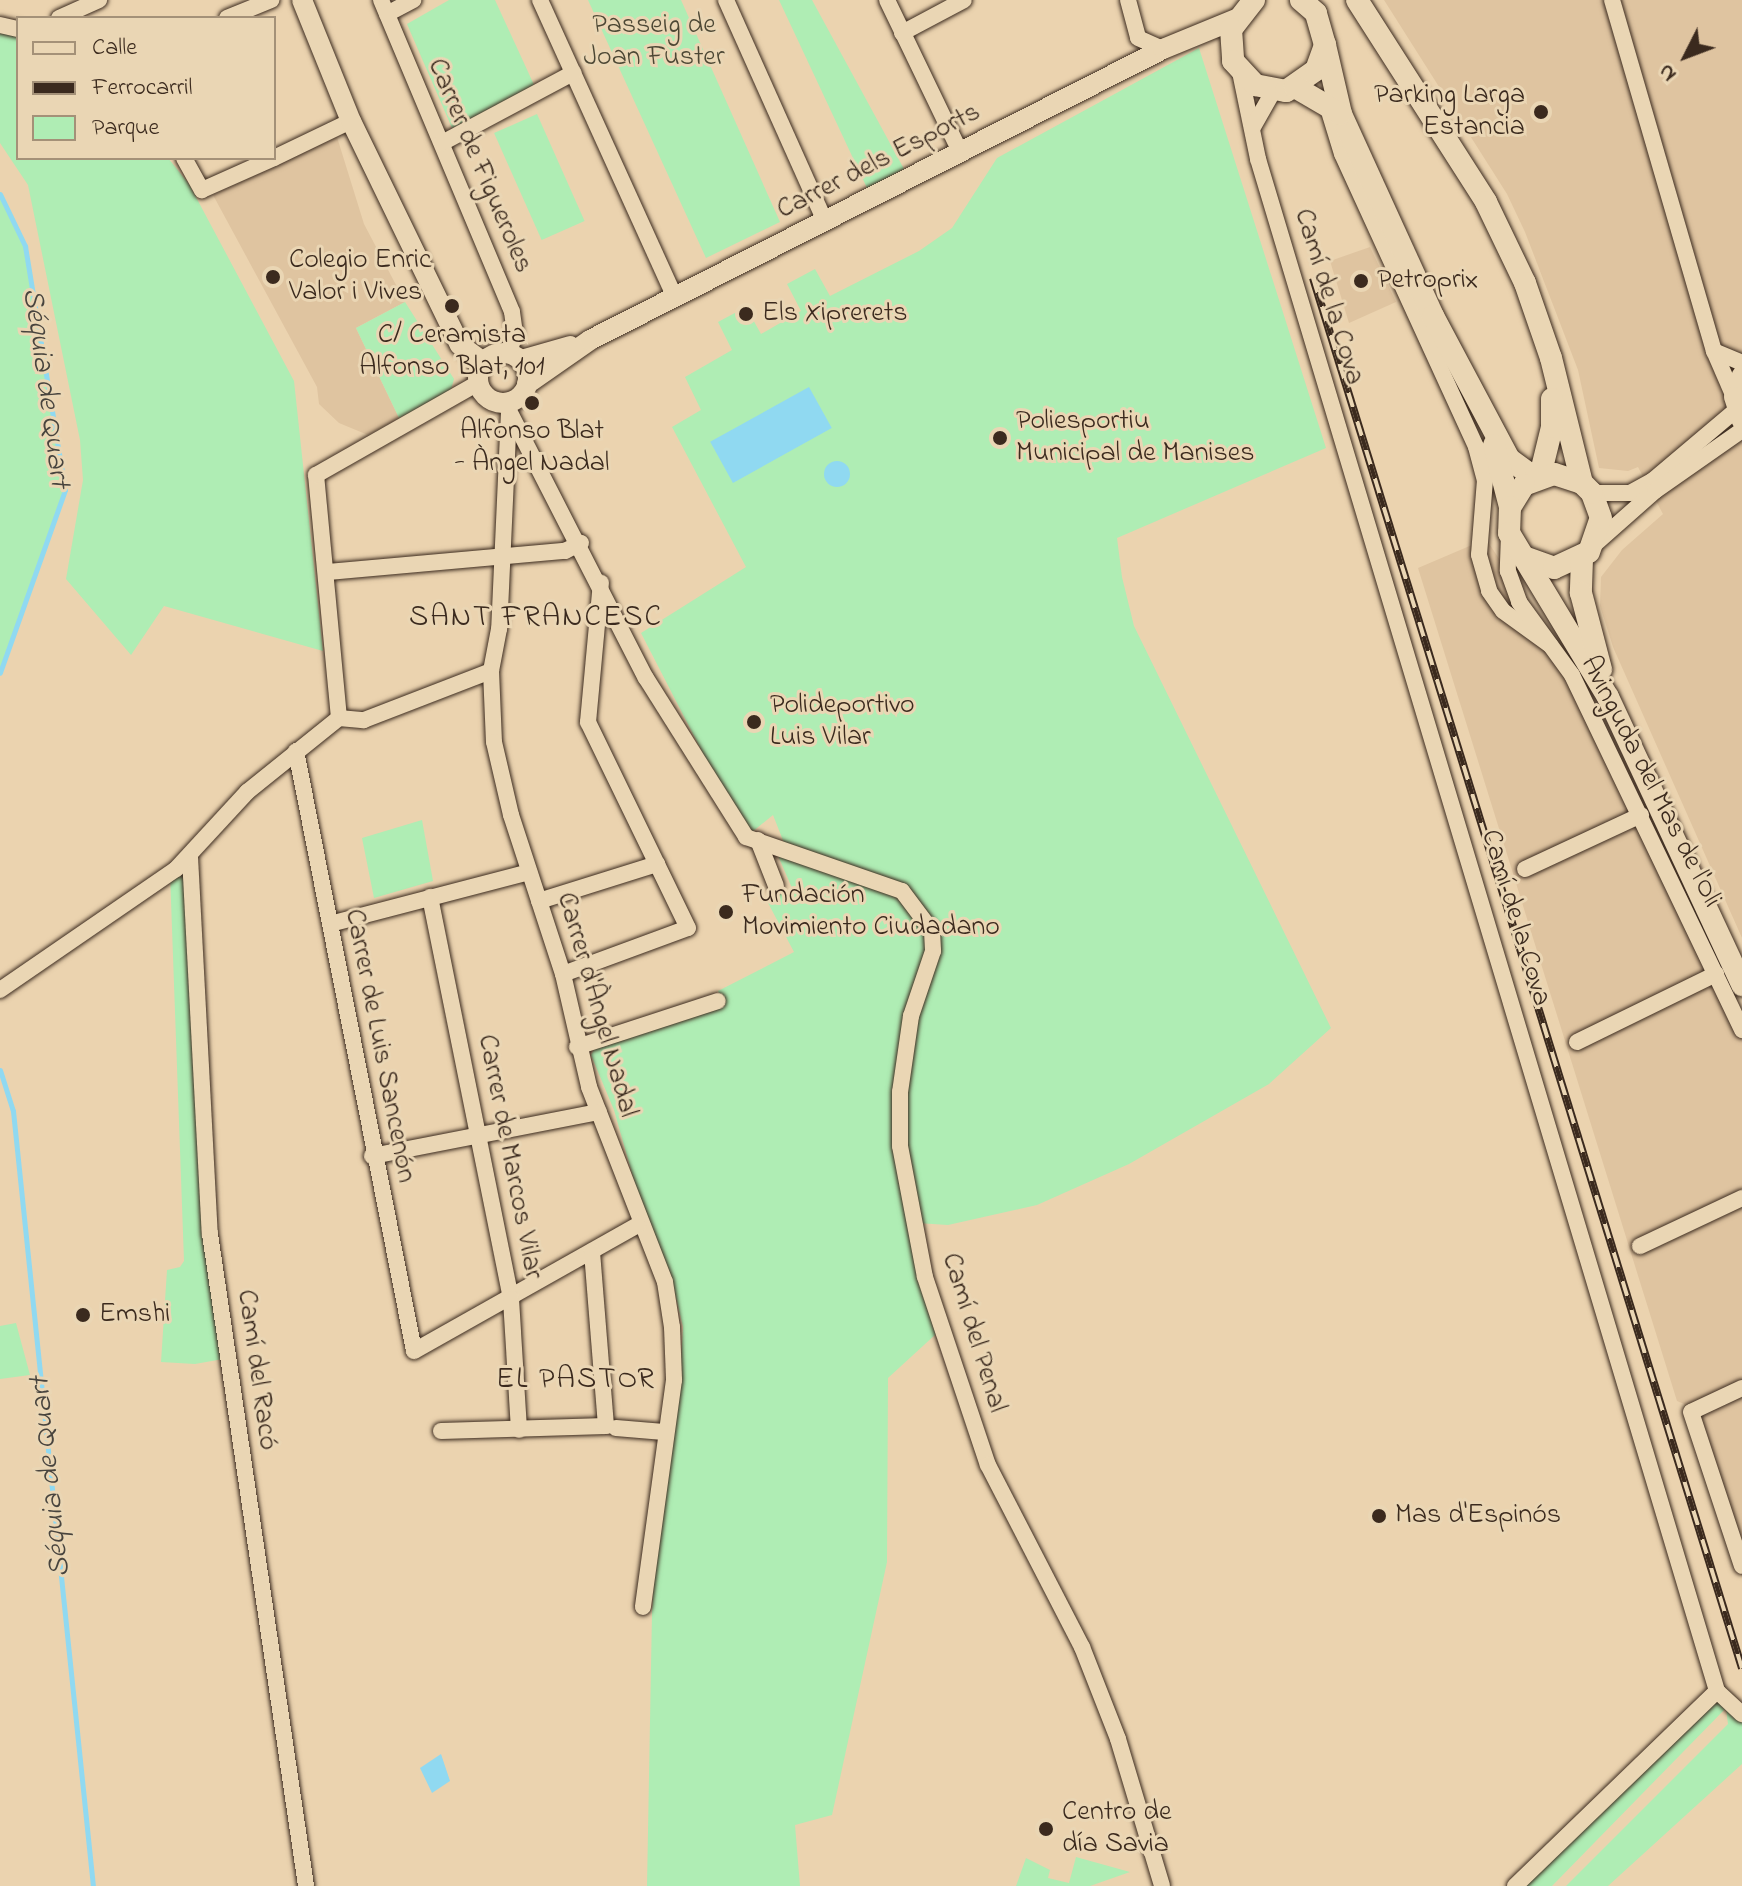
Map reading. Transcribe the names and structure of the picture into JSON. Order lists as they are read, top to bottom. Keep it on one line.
{"streets":{"street":["Carrer dels Esports","Carrer de Figueroles","Camí de la Cova","Avinguda del Mas de l'Oli","Carrer d'Àngel Nadal","Carrer de Luis Sancenón","Carrer de Marcos Vilar","Camí del Penal","Camí del Racó"]},"crossings":[["Carrer dels Esports","Carrer de Figueroles"],["Carrer dels Esports","Carrer d'Àngel Nadal"],["Carrer de Figueroles","Carrer d'Àngel Nadal"],["Carrer de Luis Sancenón","Carrer de Marcos Vilar"]],"districts":["SANT FRANCESC","EL PASTOR"],"water":["Séquia de Quart"],"parks":["Passeig de Joan Fuster"],"places":["Parking Larga Estancia","Colegio Enric Valor i Vives","Petroprix","C/ Ceramista Alfonso Blat, 101","Els Xiprerets","Alfonso Blat - Àngel Nadal","Poliesportiu Municipal de Manises","Polideportivo Luis Vilar","Fundación Movimiento Ciudadano","Emshi","Mas d'Espinós","Centro de día Savia"],"legend":["Calle","Ferrocarril","Parque"],"north":"bottom left"}
